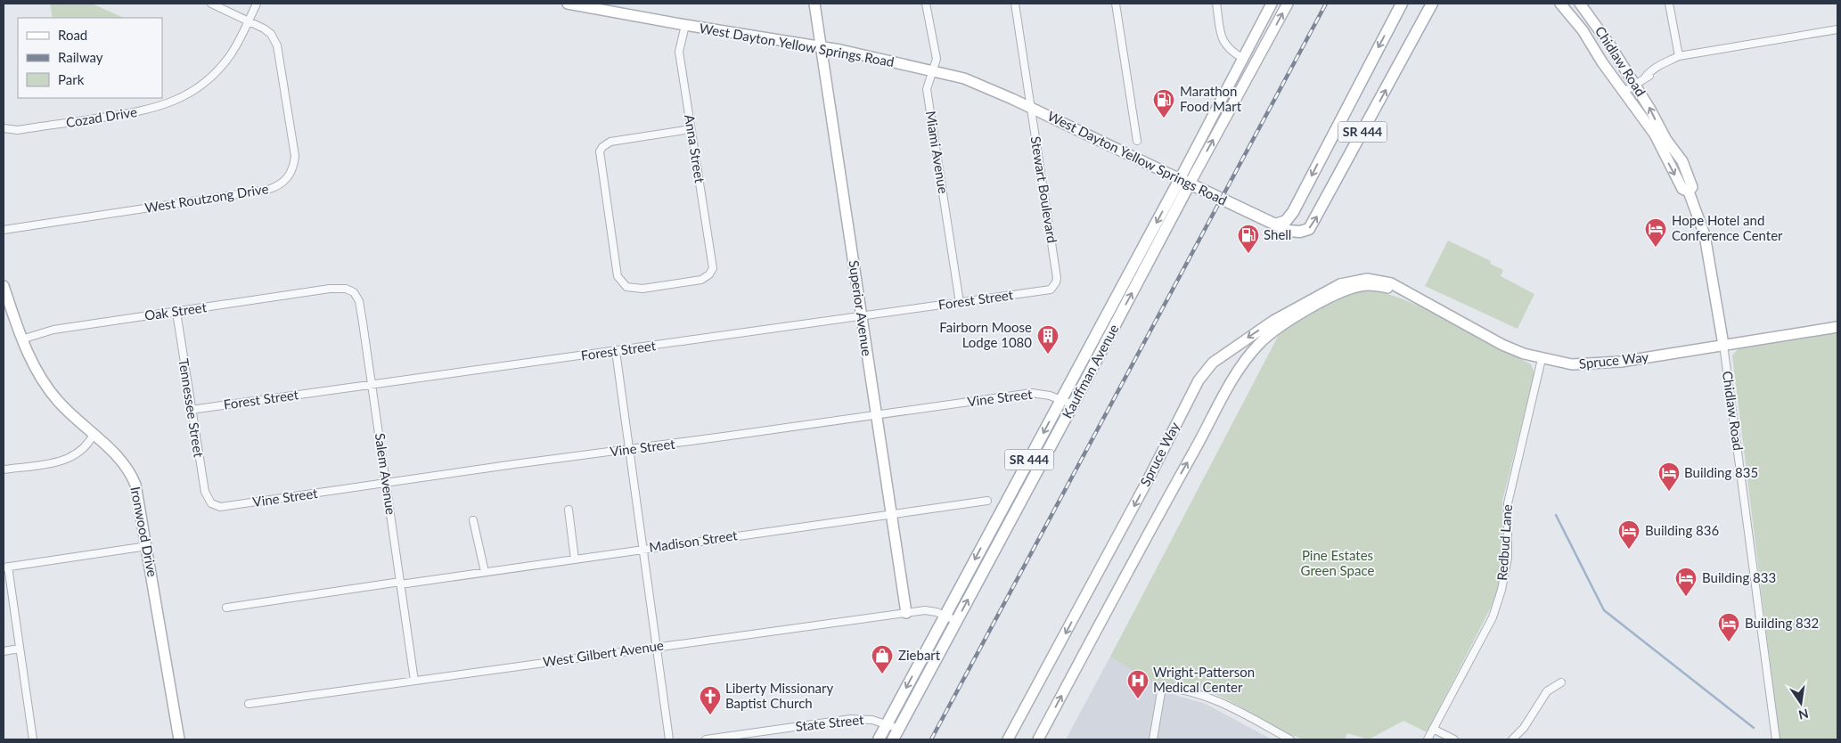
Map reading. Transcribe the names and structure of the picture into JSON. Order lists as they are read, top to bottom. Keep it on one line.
{"streets":{"main road":["West Dayton Yellow Springs Road","SR 444","Kauffman Avenue"],"street":["Chidlaw Road","Cozad Drive","Anna Street","Miami Avenue","Stewart Boulevard","West Routzong Drive","Forest Street","Superior Avenue","Oak Street","Spruce Way","Vine Street","Tennessee Street","Salem Avenue","Ironwood Drive","Madison Street","Redbud Lane","West Gilbert Avenue","State Street"]},"crossings":[["West Dayton Yellow Springs Road","SR 444"],["West Dayton Yellow Springs Road","Anna Street"],["West Dayton Yellow Springs Road","Miami Avenue"],["West Dayton Yellow Springs Road","Stewart Boulevard"],["West Dayton Yellow Springs Road","Superior Avenue"],["West Dayton Yellow Springs Road","Kauffman Avenue"],["Chidlaw Road","Spruce Way"],["Cozad Drive","West Routzong Drive"],["Miami Avenue","Forest Street"],["Stewart Boulevard","Forest Street"],["Forest Street","Superior Avenue"],["Forest Street","Tennessee Street"],["Forest Street","Salem Avenue"],["Superior Avenue","Vine Street"],["Superior Avenue","Madison Street"],["Superior Avenue","West Gilbert Avenue"],["Oak Street","Tennessee Street"],["Oak Street","Salem Avenue"],["Oak Street","Ironwood Drive"],["Spruce Way","Redbud Lane"],["Kauffman Avenue","Vine Street"],["Kauffman Avenue","West Gilbert Avenue"],["Kauffman Avenue","State Street"],["Vine Street","Tennessee Street"],["Vine Street","Salem Avenue"],["Salem Avenue","Madison Street"],["Salem Avenue","West Gilbert Avenue"]],"parks":["Pine Estates Green Space"],"places":{"fuel station":["Marathon Food Mart","Shell"],"hotel":["Hope Hotel and Conference Center","Building 835","Building 836","Building 833","Building 832"],"building":["Fairborn Moose Lodge 1080"],"shop":["Ziebart"],"hospital":["Wright-Patterson Medical Center"],"church":["Liberty Missionary Baptist Church"]},"legend":["Road","Railway","Park"],"north":"bottom"}
